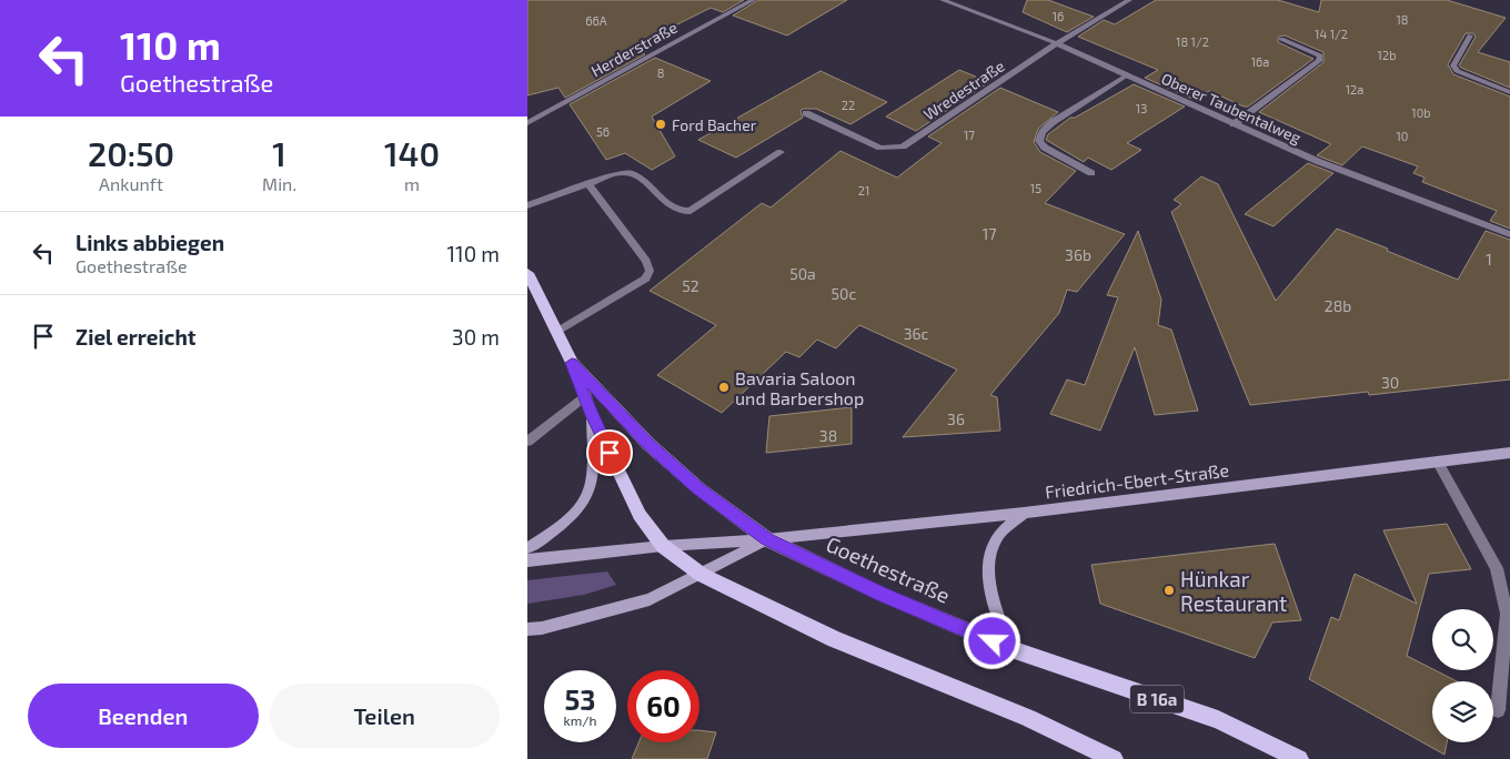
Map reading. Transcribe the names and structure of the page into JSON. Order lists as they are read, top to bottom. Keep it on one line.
{"streets":{"main road":["Goethestraße","B 16a"],"street":["Herderstraße","Wredestraße","Oberer Taubentalweg","Friedrich-Ebert-Straße"]},"crossings":[["Wredestraße","Oberer Taubentalweg"],["Friedrich-Ebert-Straße","Goethestraße"]],"places":["Ford Bacher","Bavaria Saloon und Barbershop","Hünkar Restaurant"],"house_numbers":["16","18","66A","14 1/2","18 1/2","12b","16a","8","12a","22","13","10b","56","17","10","15","21","17","36b","1","50a","52","50c","28b","36c","30","36","38"],"page":{"turn":["110 m","Goethestraße"],"eta":["20:50","Ankunft","1","Min.","140","m"],"list":[{"name":"Links abbiegen","note":"Goethestraße","value":"110 m"},{"name":"Ziel erreicht","value":"30 m"}],"speed":"53 km/h","limit":"60","buttons":["Beenden","Teilen"]}}
